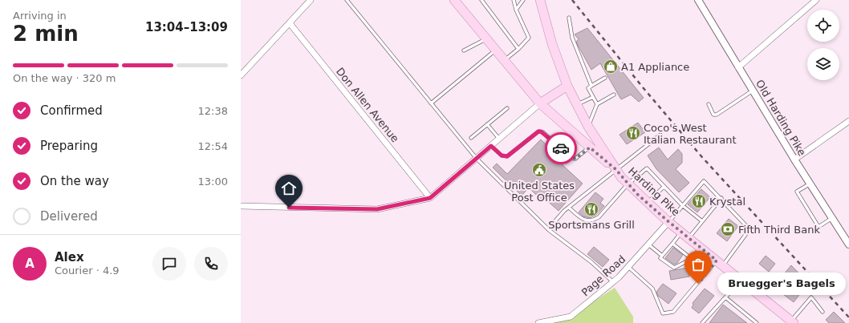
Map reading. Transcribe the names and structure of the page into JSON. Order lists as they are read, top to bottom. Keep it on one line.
{"streets":{"main road":["Harding Pike"],"street":["Don Allen Avenue","Old Harding Pike","Page Road"]},"crossings":[["Harding Pike","Page Road"]],"places":{"shop":["A1 Appliance"],"restaurant":["Coco's West Italian Restaurant","Krystal","Sportsmans Grill"],"public building":["United States Post Office"],"bank":["Fifth Third Bank"],"other":["Bruegger's Bagels"]},"page":{"heading":["2 min","Arriving in","13:04–13:09"],"panel":["Alex","Courier · 4.9"],"bar":"On the way · 320 m","list":[["Confirmed","12:38"],["Preparing","12:54"],["On the way","13:00"],"Delivered"],"round":"A","bubble":"Bruegger's Bagels"}}
